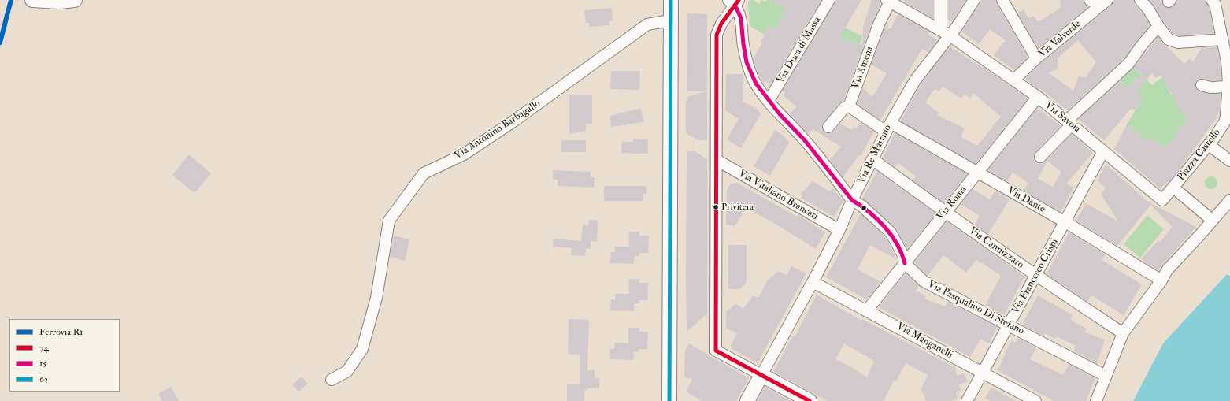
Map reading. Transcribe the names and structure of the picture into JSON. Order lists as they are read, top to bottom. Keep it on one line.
{"streets":{"main road":["Via Re Martino"],"street":["Via Valverde","Via Duca di Massa","Via Amena","Via Savoia","Via Antonino Barbagallo","Piazza Castello","Via Vitaliano Brancati","Via Dante","Via Roma","Via Cannizzaro","Via Francesco Crispi","Via Pasqualino Di Stefano","Via Manganelli"]},"crossings":[["Via Valverde","Via Savoia"],["Via Duca di Massa","Via Pasqualino Di Stefano"],["Via Amena","Via Savoia"],["Via Amena","Via Dante"],["Via Savoia","Via Re Martino"],["Via Savoia","Piazza Castello"],["Via Savoia","Via Roma"],["Via Savoia","Via Francesco Crispi"],["Via Re Martino","Via Vitaliano Brancati"],["Via Re Martino","Via Dante"],["Via Re Martino","Via Cannizzaro"],["Via Re Martino","Via Pasqualino Di Stefano"],["Via Re Martino","Via Manganelli"],["Via Dante","Via Roma"],["Via Dante","Via Francesco Crispi"],["Via Roma","Via Cannizzaro"],["Via Roma","Via Pasqualino Di Stefano"],["Via Roma","Via Manganelli"],["Via Cannizzaro","Via Francesco Crispi"],["Via Francesco Crispi","Via Pasqualino Di Stefano"],["Via Francesco Crispi","Via Manganelli"]],"places":["Privitera"],"lines":["rail line R1","transit line 74","transit line 63","transit line 15"],"legend":["Ferrovia R1","74","15","63"]}
